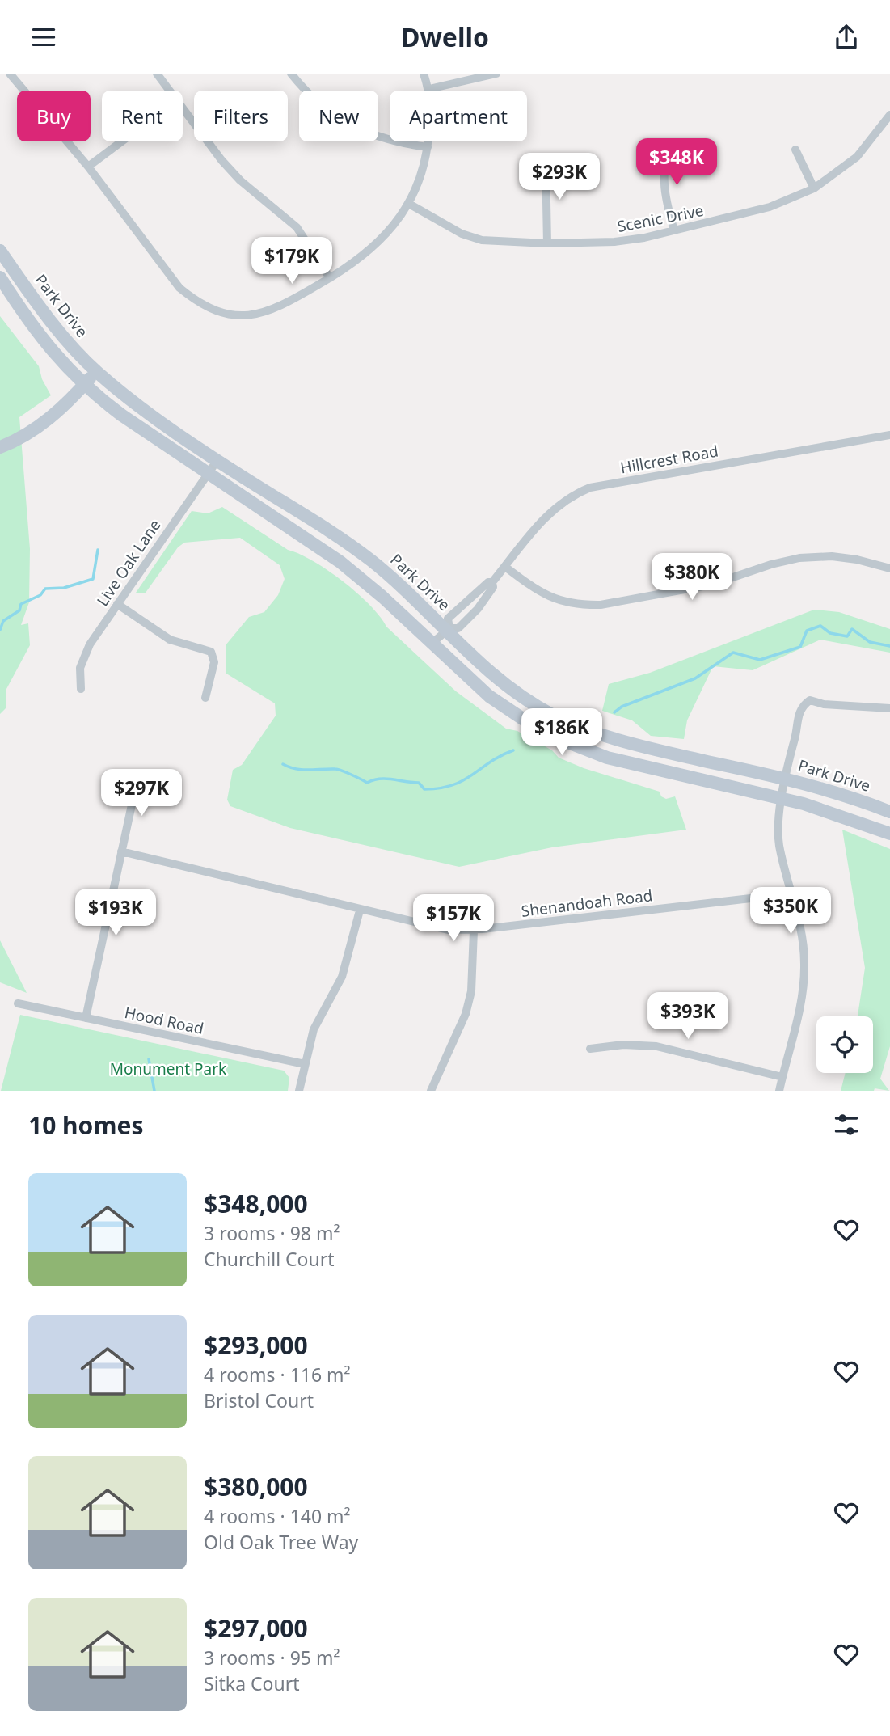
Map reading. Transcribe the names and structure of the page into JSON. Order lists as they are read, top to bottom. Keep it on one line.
{"streets":{"street":["Scenic Drive","Park Drive","Hillcrest Road","Live Oak Lane","Shenandoah Road","Hood Road"]},"crossings":[["Park Drive","Hillcrest Road"],["Park Drive","Live Oak Lane"]],"parks":["Monument Park"],"page":{"header":"Dwello","chip":["Buy","Rent","Filters","New","Apartment"],"price":["$348K","$293K","$179K","$380K","$186K","$297K","$350K","$193K","$157K","$393K"],"heading":"10 homes","list":[{"name":"$348,000","note":"3 rooms · 98 m² · Churchill Court"},{"name":"$293,000","note":"4 rooms · 116 m² · Bristol Court"},{"name":"$380,000","note":"4 rooms · 140 m² · Old Oak Tree Way"},{"name":"$297,000","note":"3 rooms · 95 m² · Sitka Court"}]}}
